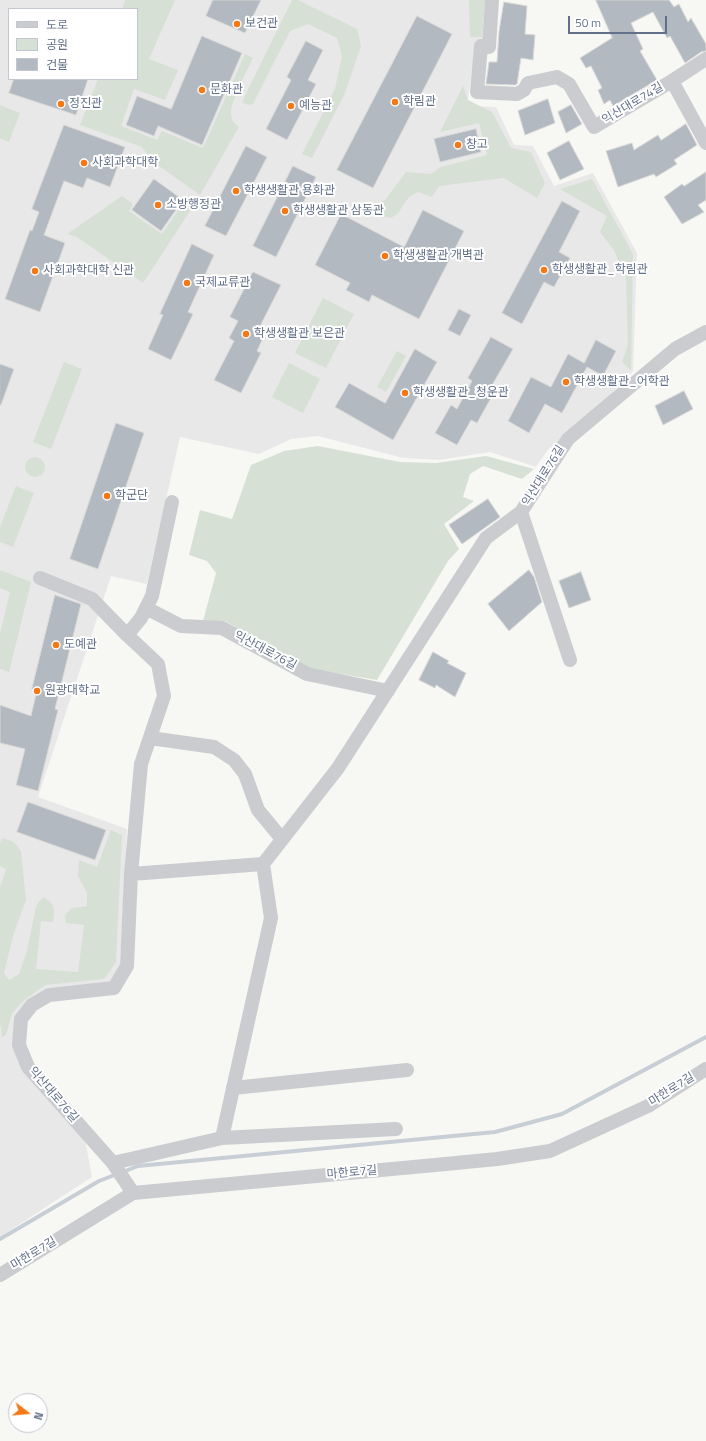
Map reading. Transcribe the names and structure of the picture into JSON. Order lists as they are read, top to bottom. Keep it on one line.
{"streets":{"street":["익산대로74길","익산대로76길","마한로7길"]},"crossings":[["익산대로76길","마한로7길"]],"places":["보건관","문화관","학림관","정진관","예능관","창고","사회과학대학","학생생활관 용화관","소방행정관","학생생활관 삼동관","학생생활관 개벽관","학생생활관_학림관","사회과학대학 신관","국제교류관","학생생활관 보은관","학생생활관_어학관","학생생활관_청운관","학군단","도예관","원광대학교"],"legend":["도로","공원","건물"],"scale_bar":"50 m","north":"right"}
